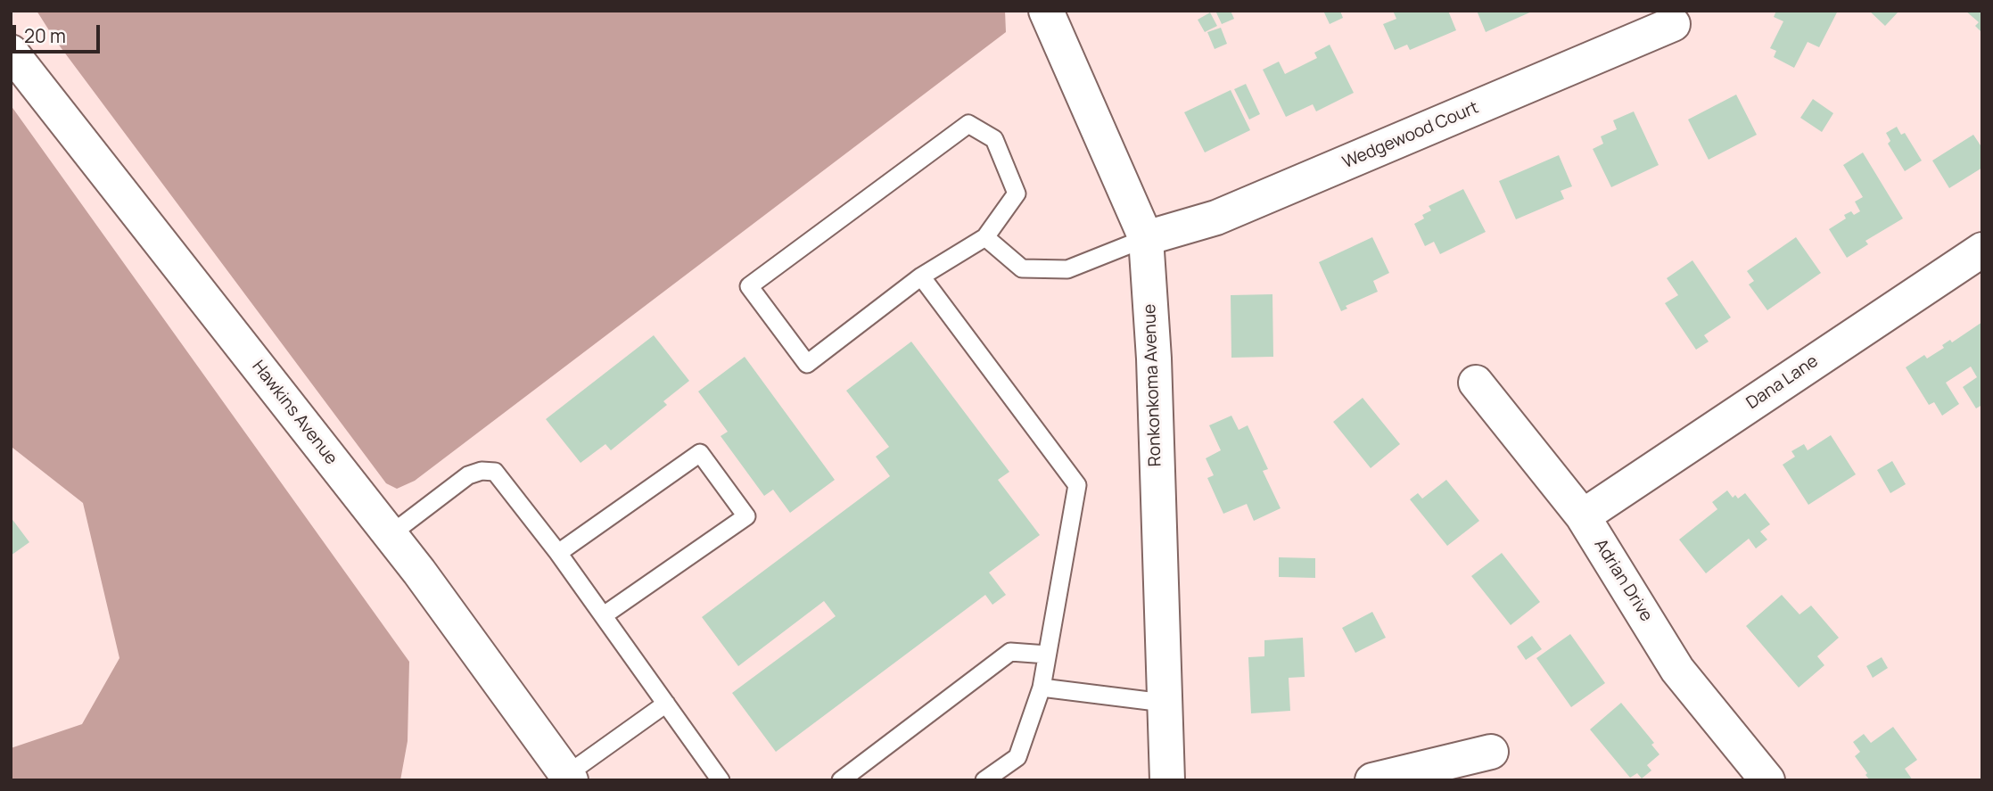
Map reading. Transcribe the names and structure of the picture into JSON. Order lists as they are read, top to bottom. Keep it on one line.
{"streets":{"street":["Wedgewood Court","Dana Lane","Ronkonkoma Avenue","Hawkins Avenue","Adrian Drive"]},"crossings":[["Wedgewood Court","Ronkonkoma Avenue"],["Dana Lane","Adrian Drive"]],"scale_bar":"20 m"}
